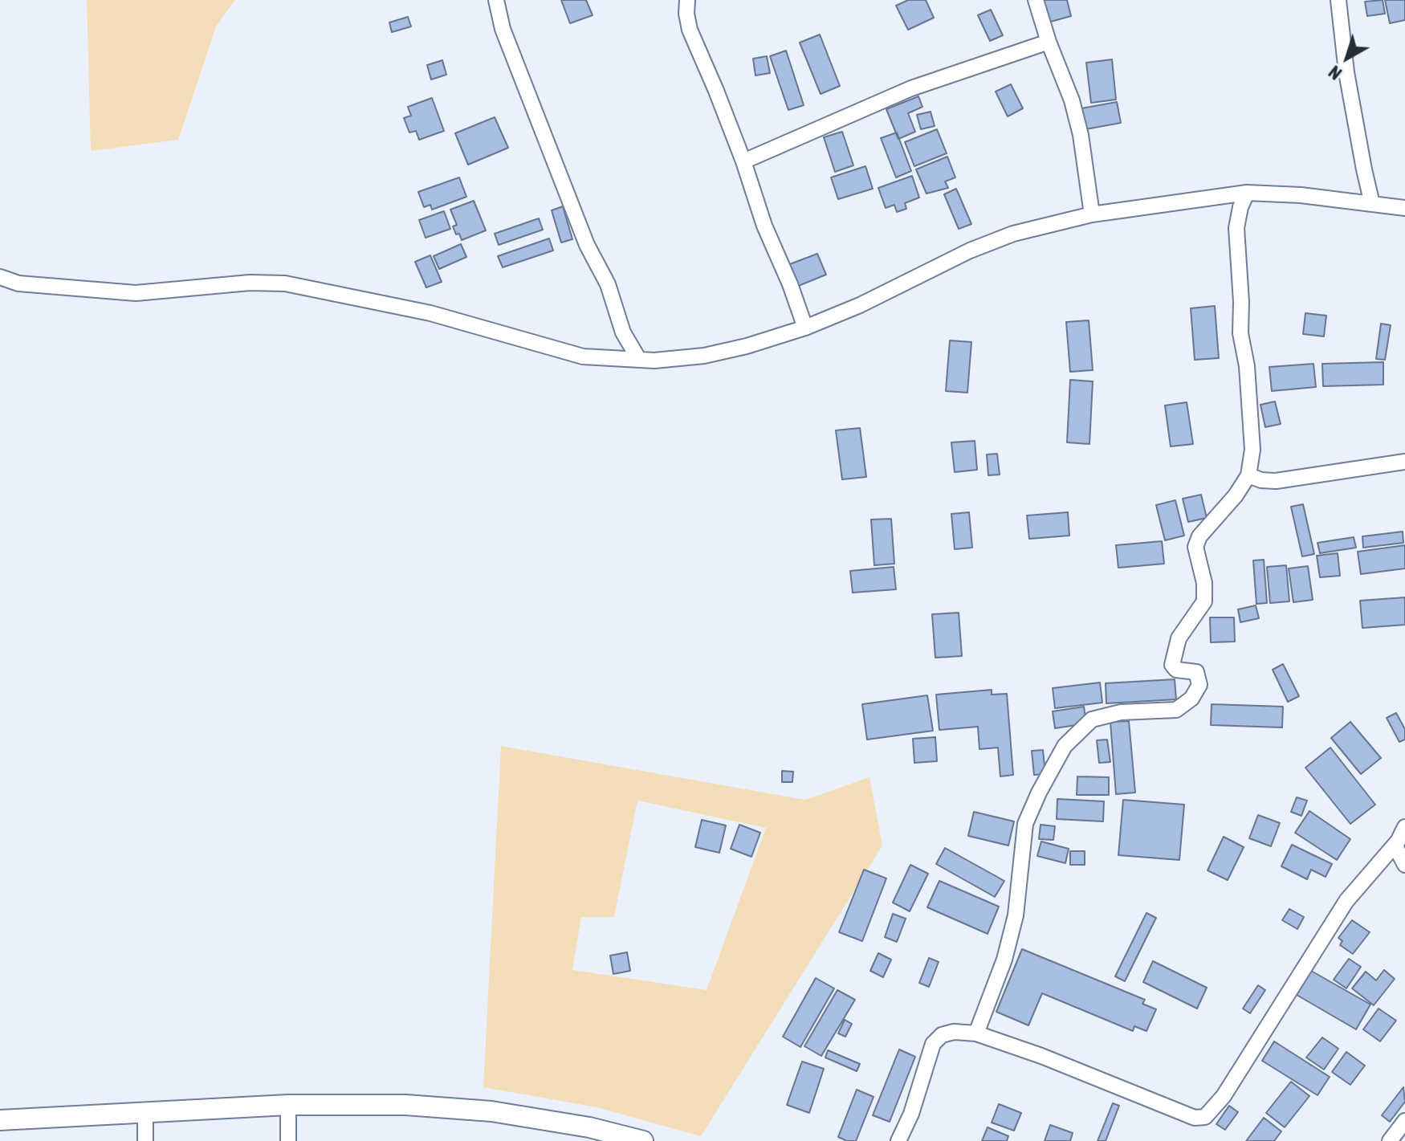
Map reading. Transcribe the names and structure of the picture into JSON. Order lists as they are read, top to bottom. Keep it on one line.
{"north":"bottom left"}
